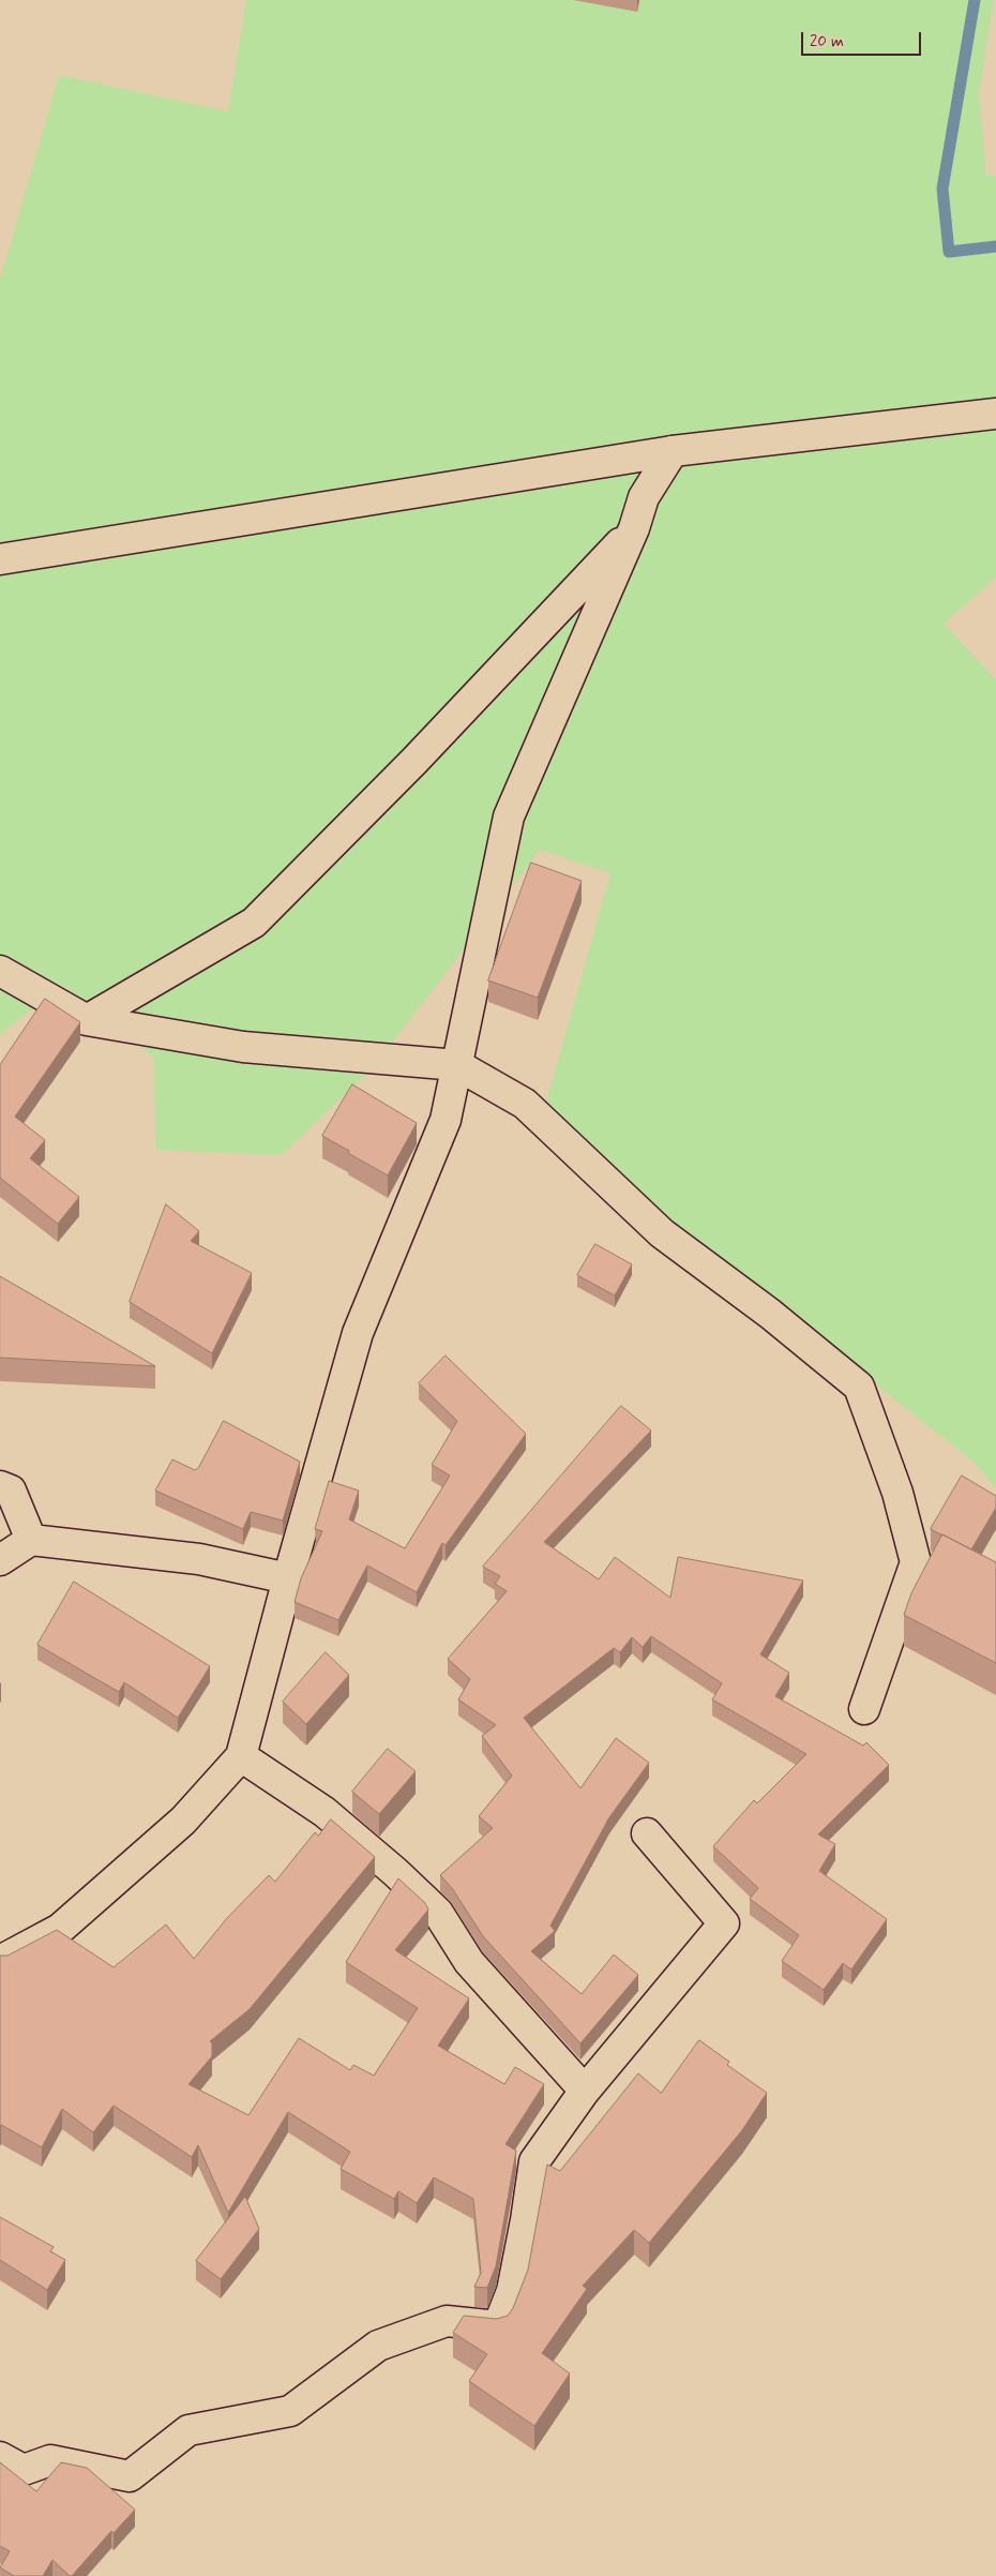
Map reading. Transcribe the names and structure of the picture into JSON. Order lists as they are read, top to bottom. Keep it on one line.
{"scale_bar":"20 m"}
